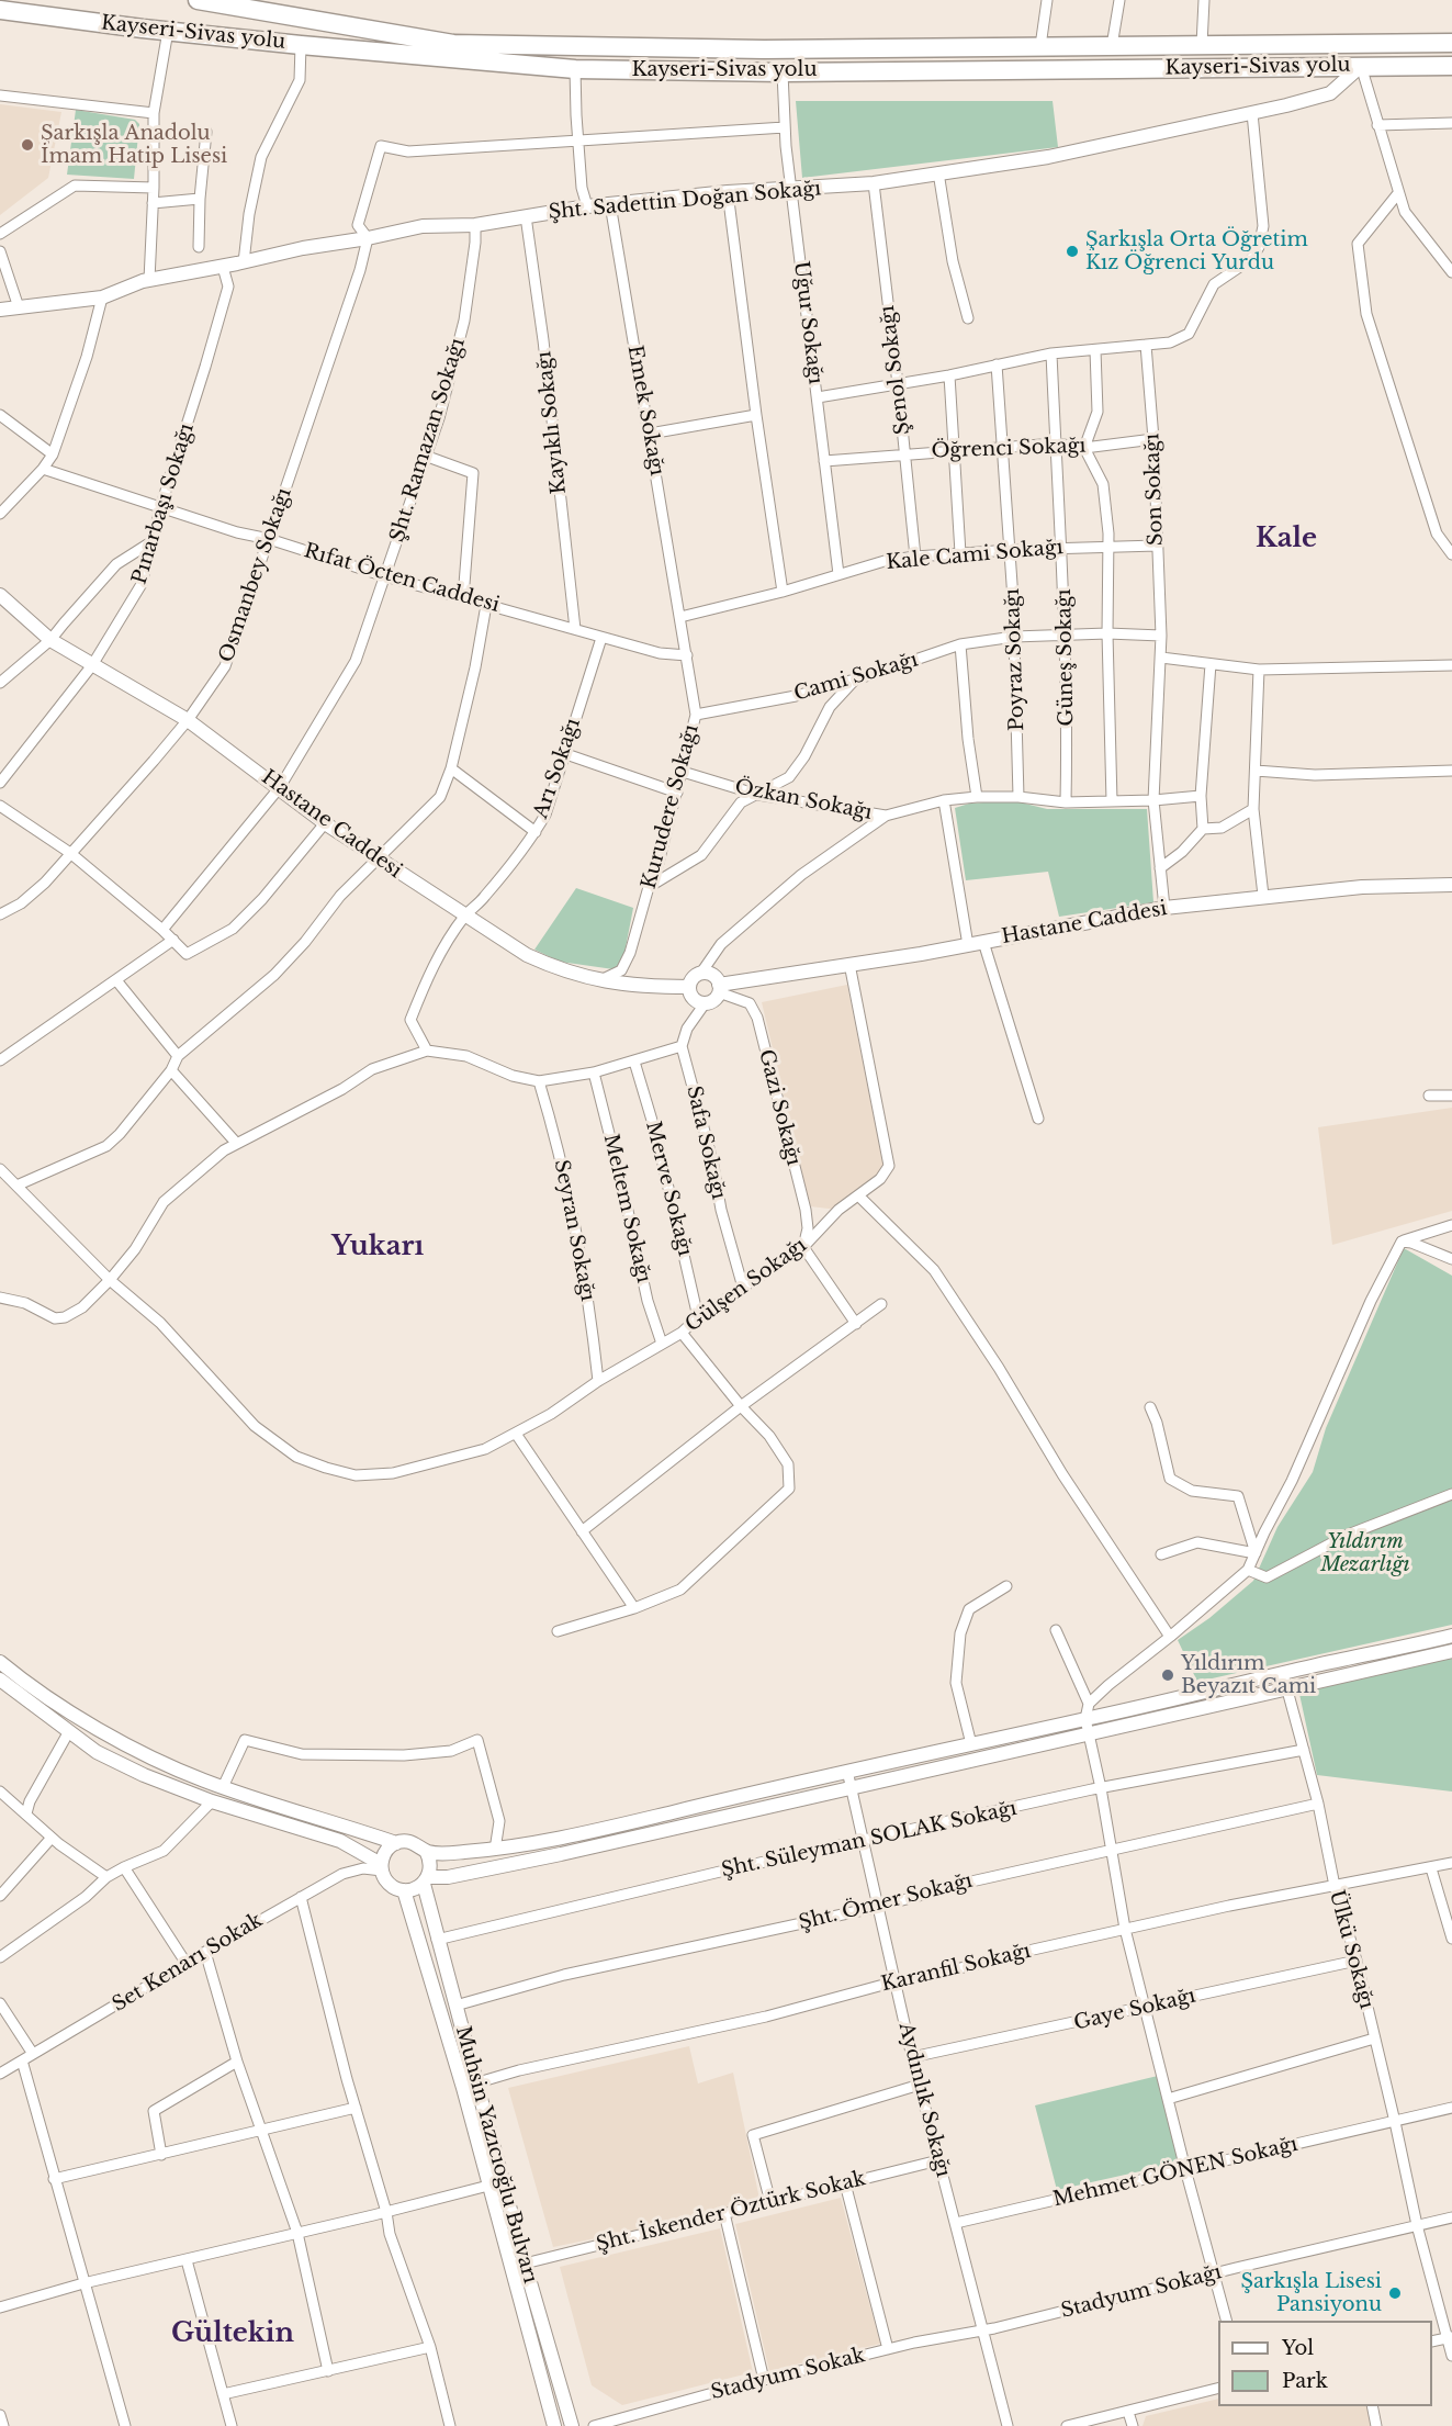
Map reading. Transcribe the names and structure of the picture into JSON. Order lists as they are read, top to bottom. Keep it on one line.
{"streets":{"highway":["Kayseri-Sivas yolu"],"street":["Şht. Sadettin Doğan Sokağı","Uğur Sokağı","Şenol Sokağı","Emek Sokağı","Kayıklı Sokağı","Şht. Ramazan Sokağı","Öğrenci Sokağı","Son Sokağı","Pınarbaşı Sokağı","Kale Cami Sokağı","Osmanbey Sokağı","Rıfat Öcten Caddesi","Güneş Sokağı","Poyraz Sokağı","Cami Sokağı","Arı Sokağı","Özkan Sokağı","Kurudere Sokağı","Hastane Caddesi","Gazi Sokağı","Safa Sokağı","Merve Sokağı","Meltem Sokağı","Seyran Sokağı","Gülşen Sokağı","Şht. Süleyman SOLAK Sokağı","Şht. Ömer Sokağı","Ülkü Sokağı","Set Kenarı Sokak","Karanfil Sokağı","Gaye Sokağı","Aydınlık Sokağı","Muhsin Yazıcıoğlu Bulvarı","Mehmet GÖNEN Sokağı","Şht. İskender Öztürk Sokak","Stadyum Sokağı","Stadyum Sokak"]},"crossings":[["Kayseri-Sivas yolu","Şht. Sadettin Doğan Sokağı"],["Kayseri-Sivas yolu","Uğur Sokağı"],["Şht. Sadettin Doğan Sokağı","Uğur Sokağı"],["Şht. Sadettin Doğan Sokağı","Şenol Sokağı"],["Şht. Sadettin Doğan Sokağı","Emek Sokağı"],["Şht. Sadettin Doğan Sokağı","Kayıklı Sokağı"],["Şht. Sadettin Doğan Sokağı","Şht. Ramazan Sokağı"],["Şht. Sadettin Doğan Sokağı","Pınarbaşı Sokağı"],["Şht. Sadettin Doğan Sokağı","Osmanbey Sokağı"],["Uğur Sokağı","Öğrenci Sokağı"],["Uğur Sokağı","Kale Cami Sokağı"],["Şenol Sokağı","Öğrenci Sokağı"],["Şenol Sokağı","Kale Cami Sokağı"],["Emek Sokağı","Kale Cami Sokağı"],["Emek Sokağı","Kurudere Sokağı"],["Kayıklı Sokağı","Rıfat Öcten Caddesi"],["Şht. Ramazan Sokağı","Rıfat Öcten Caddesi"],["Şht. Ramazan Sokağı","Hastane Caddesi"],["Öğrenci Sokağı","Son Sokağı"],["Öğrenci Sokağı","Güneş Sokağı"],["Öğrenci Sokağı","Poyraz Sokağı"],["Son Sokağı","Kale Cami Sokağı"],["Son Sokağı","Cami Sokağı"],["Son Sokağı","Hastane Caddesi"],["Pınarbaşı Sokağı","Rıfat Öcten Caddesi"],["Pınarbaşı Sokağı","Hastane Caddesi"],["Kale Cami Sokağı","Güneş Sokağı"],["Kale Cami Sokağı","Poyraz Sokağı"],["Kale Cami Sokağı","Kurudere Sokağı"],["Osmanbey Sokağı","Rıfat Öcten Caddesi"],["Osmanbey Sokağı","Hastane Caddesi"],["Rıfat Öcten Caddesi","Arı Sokağı"],["Rıfat Öcten Caddesi","Kurudere Sokağı"],["Güneş Sokağı","Cami Sokağı"],["Poyraz Sokağı","Cami Sokağı"],["Cami Sokağı","Kurudere Sokağı"],["Arı Sokağı","Hastane Caddesi"],["Özkan Sokağı","Kurudere Sokağı"],["Kurudere Sokağı","Hastane Caddesi"],["Hastane Caddesi","Gazi Sokağı"],["Hastane Caddesi","Gülşen Sokağı"],["Gazi Sokağı","Gülşen Sokağı"],["Safa Sokağı","Gülşen Sokağı"],["Merve Sokağı","Gülşen Sokağı"],["Meltem Sokağı","Gülşen Sokağı"],["Seyran Sokağı","Gülşen Sokağı"],["Şht. Süleyman SOLAK Sokağı","Ülkü Sokağı"],["Şht. Süleyman SOLAK Sokağı","Aydınlık Sokağı"],["Şht. Süleyman SOLAK Sokağı","Muhsin Yazıcıoğlu Bulvarı"],["Şht. Ömer Sokağı","Ülkü Sokağı"],["Şht. Ömer Sokağı","Aydınlık Sokağı"],["Şht. Ömer Sokağı","Muhsin Yazıcıoğlu Bulvarı"],["Ülkü Sokağı","Karanfil Sokağı"],["Ülkü Sokağı","Gaye Sokağı"],["Ülkü Sokağı","Mehmet GÖNEN Sokağı"],["Ülkü Sokağı","Stadyum Sokağı"],["Set Kenarı Sokak","Muhsin Yazıcıoğlu Bulvarı"],["Karanfil Sokağı","Aydınlık Sokağı"],["Karanfil Sokağı","Muhsin Yazıcıoğlu Bulvarı"],["Gaye Sokağı","Aydınlık Sokağı"],["Aydınlık Sokağı","Mehmet GÖNEN Sokağı"],["Aydınlık Sokağı","Şht. İskender Öztürk Sokak"],["Aydınlık Sokağı","Stadyum Sokağı"],["Aydınlık Sokağı","Stadyum Sokak"],["Muhsin Yazıcıoğlu Bulvarı","Şht. İskender Öztürk Sokak"],["Stadyum Sokağı","Stadyum Sokak"]],"districts":["Kale","Yukarı","Gültekin"],"parks":["Yıldırım Mezarlığı"],"places":["Şarkışla Anadolu İmam Hatip Lisesi","Şarkışla Orta Öğretim Kız Öğrenci Yurdu","Yıldırım Beyazıt Cami","Şarkışla Lisesi Pansiyonu"],"legend":["Yol","Park"]}
